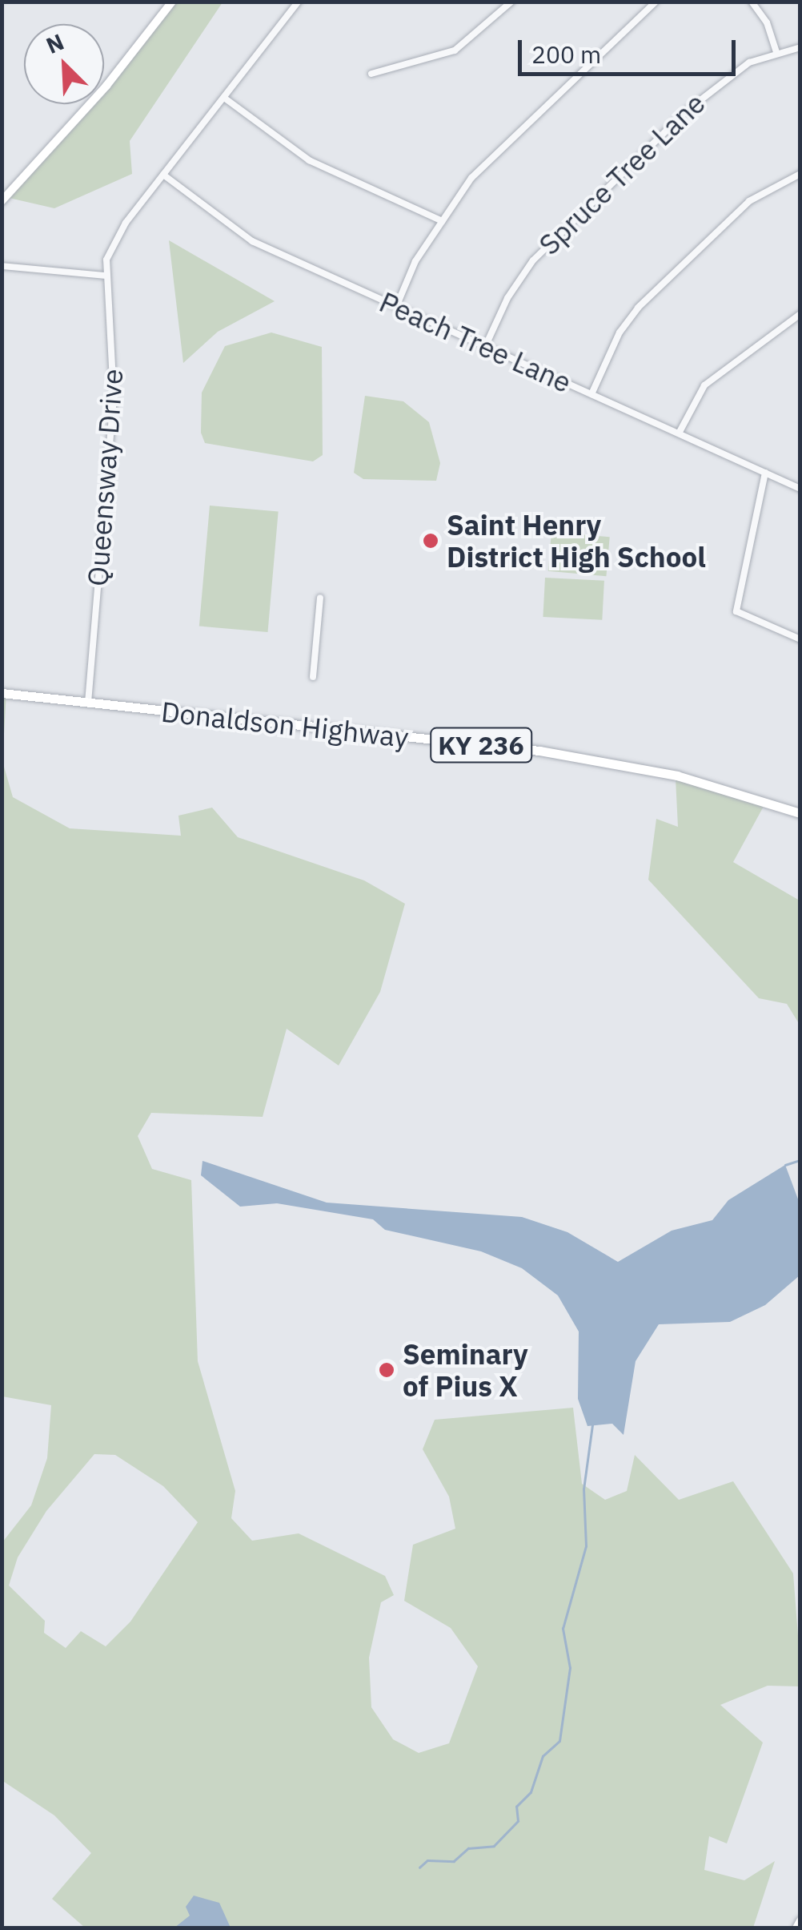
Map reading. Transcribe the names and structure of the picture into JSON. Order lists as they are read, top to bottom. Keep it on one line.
{"streets":{"main road":["Donaldson Highway","KY 236"],"street":["Spruce Tree Lane","Peach Tree Lane","Queensway Drive"]},"crossings":[["Spruce Tree Lane","Peach Tree Lane"],["Peach Tree Lane","Queensway Drive"],["Queensway Drive","Donaldson Highway"]],"places":["Saint Henry District High School","Seminary of Pius X"],"scale_bar":"200 m","north":"top left"}
